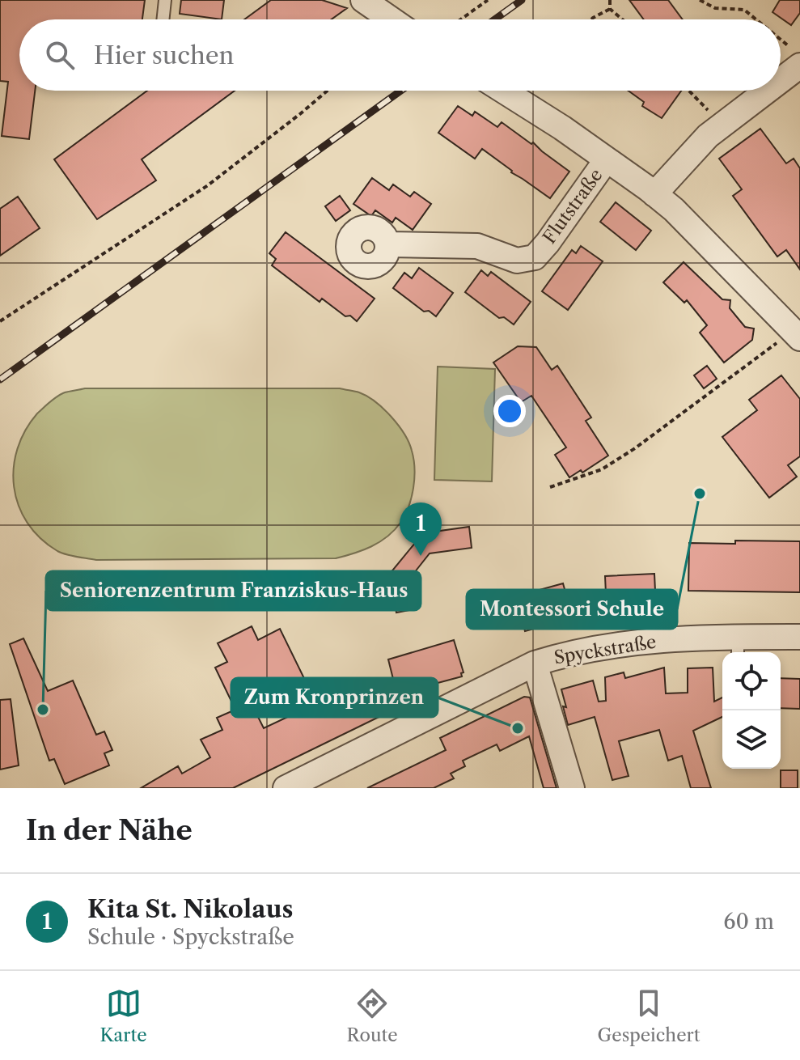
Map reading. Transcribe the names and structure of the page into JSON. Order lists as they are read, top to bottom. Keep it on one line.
{"streets":{"street":["Flutstraße","Spyckstraße"]},"places":["Montessori Schule","Seniorenzentrum Franziskus-Haus","Zum Kronprinzen"],"page":{"search":"Hier suchen","pins":"1","heading":"In der Nähe","list":[{"mark":"1","name":"Kita St. Nikolaus","note":"Schule · Spyckstraße","value":"60 m"}],"nav":["Karte","Route","Gespeichert"]}}
